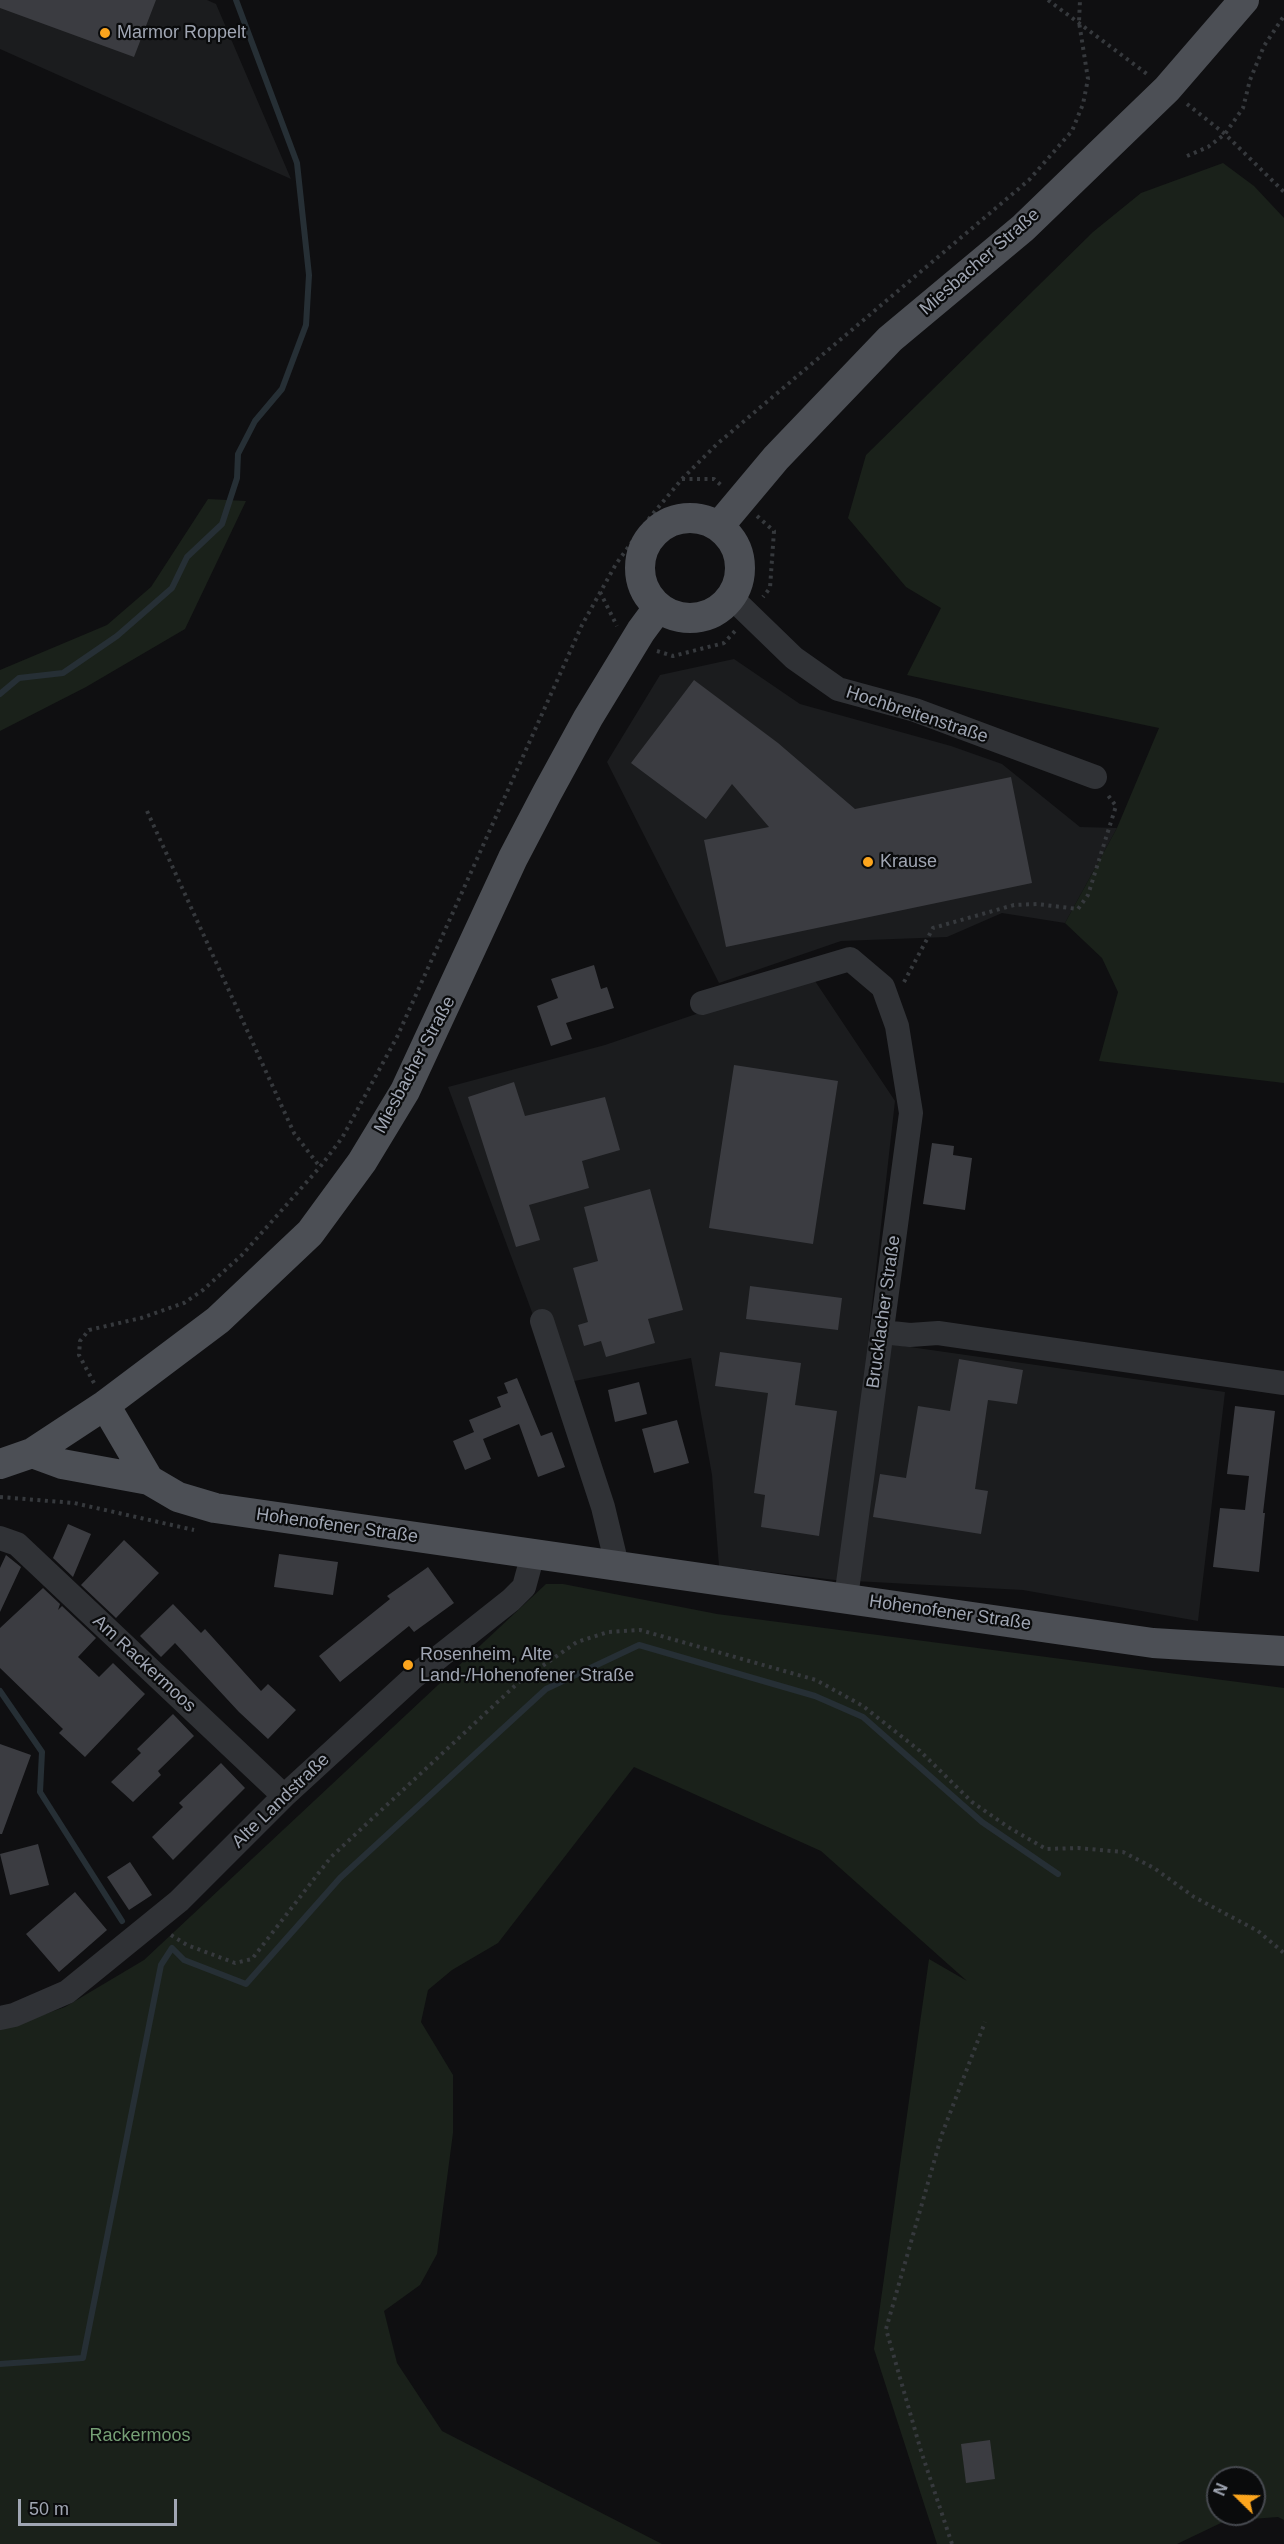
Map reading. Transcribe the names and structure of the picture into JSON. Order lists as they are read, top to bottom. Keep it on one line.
{"streets":{"main road":["Miesbacher Straße","Hohenofener Straße"],"street":["Hochbreitenstraße","Brucklacher Straße","Am Rackermoos","Alte Landstraße"]},"crossings":[["Miesbacher Straße","Hochbreitenstraße"],["Miesbacher Straße","Hohenofener Straße"],["Brucklacher Straße","Hohenofener Straße"],["Hohenofener Straße","Alte Landstraße"],["Am Rackermoos","Alte Landstraße"]],"parks":["Rackermoos"],"places":["Marmor Roppelt","Krause","Rosenheim, Alte Land-/Hohenofener Straße"],"scale_bar":"50 m","north":"top left"}
